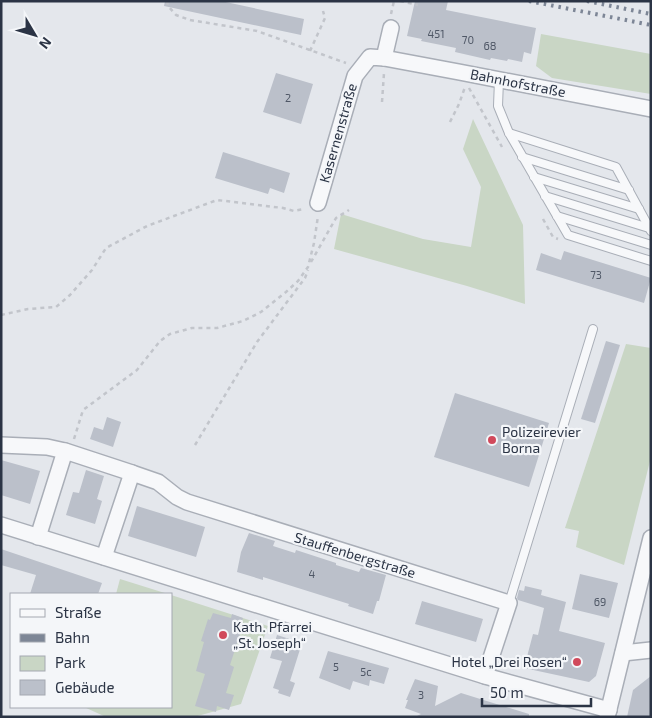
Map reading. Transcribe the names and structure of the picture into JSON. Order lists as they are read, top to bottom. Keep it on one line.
{"streets":{"street":["Bahnhofstraße","Kasernenstraße","Stauffenbergstraße"]},"crossings":[["Bahnhofstraße","Kasernenstraße"]],"places":["Polizeirevier Borna","Kath. Pfarrei „St. Joseph“","Hotel „Drei Rosen“"],"house_numbers":["451","70","68","2","73","4","69","5","5c","3"],"legend":["Straße","Bahn","Park","Gebäude"],"scale_bar":"50 m","north":"bottom right"}
